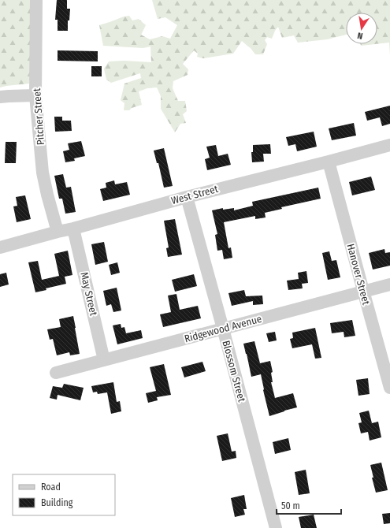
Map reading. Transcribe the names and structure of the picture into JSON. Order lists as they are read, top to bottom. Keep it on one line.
{"streets":{"street":["Pitcher Street","West Street","Hanover Street","May Street","Ridgewood Avenue","Blossom Street"]},"crossings":[["Pitcher Street","West Street"],["West Street","Hanover Street"],["West Street","May Street"],["West Street","Blossom Street"],["Hanover Street","Ridgewood Avenue"],["May Street","Ridgewood Avenue"],["Ridgewood Avenue","Blossom Street"]],"legend":["Road","Building"],"scale_bar":"50 m","north":"bottom"}
